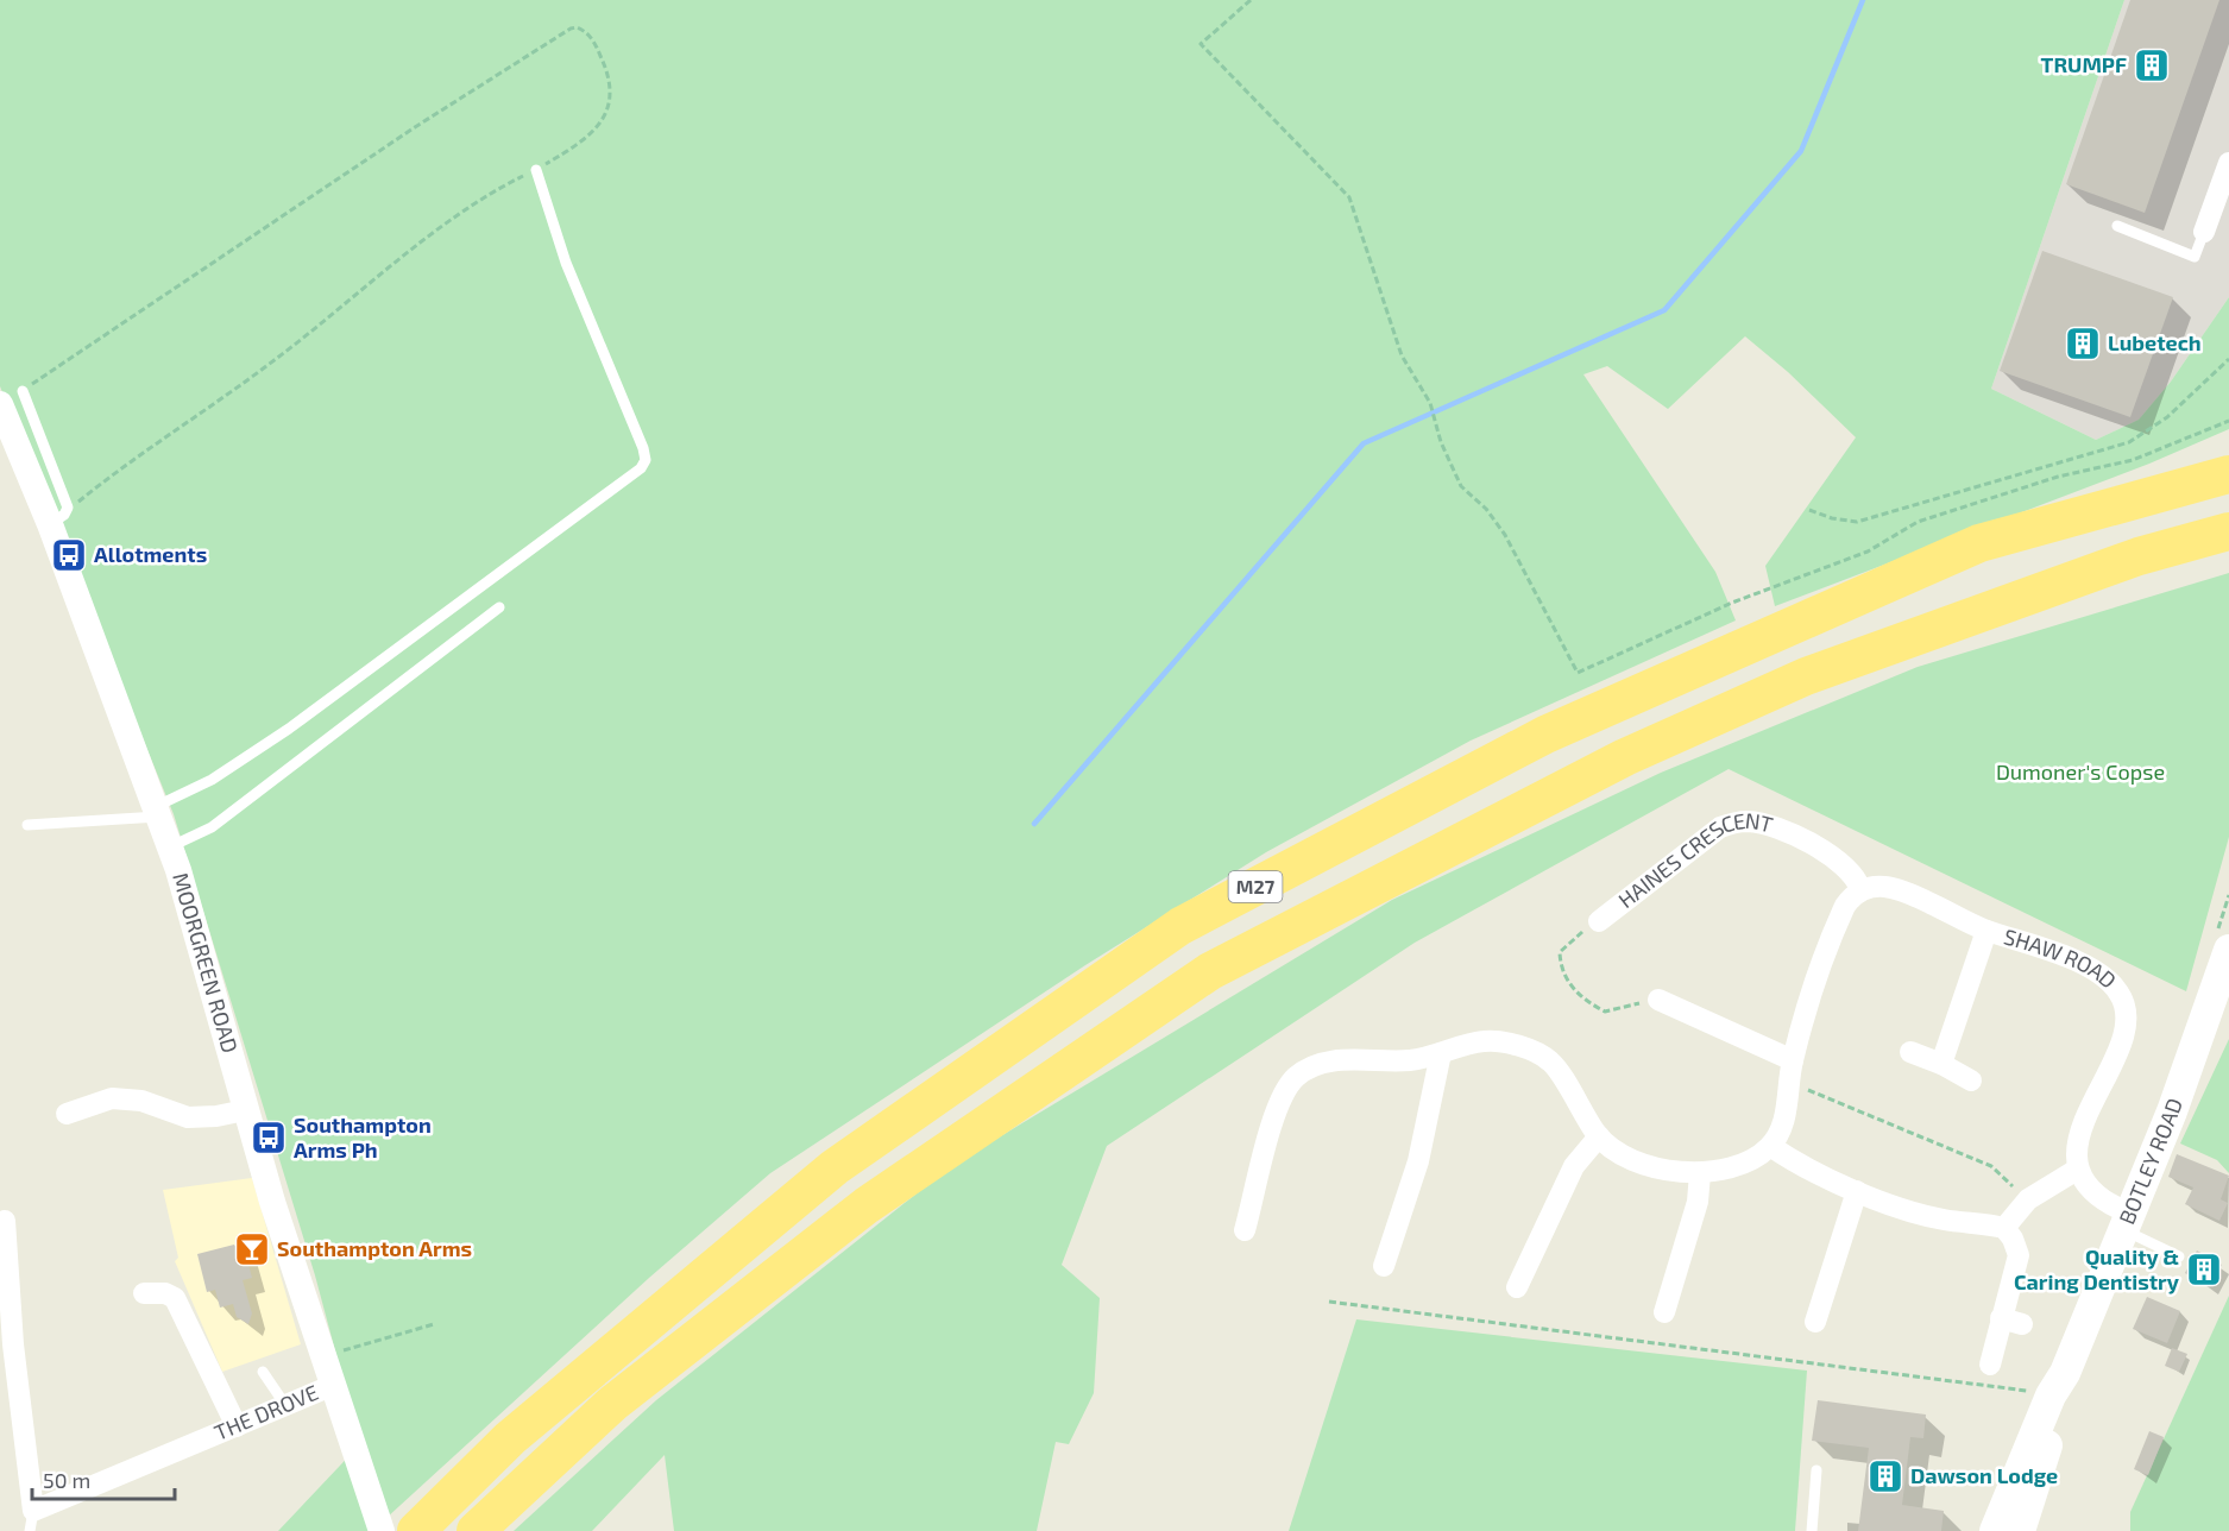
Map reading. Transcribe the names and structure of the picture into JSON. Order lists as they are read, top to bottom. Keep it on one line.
{"streets":{"highway":["M27"],"main road":["BOTLEY ROAD"],"street":["HAINES CRESCENT","MOORGREEN ROAD","SHAW ROAD","THE DROVE"]},"crossings":[["HAINES CRESCENT","SHAW ROAD"],["MOORGREEN ROAD","THE DROVE"]],"parks":["Dumoner's Copse"],"places":{"building":["TRUMPF","Lubetech","Quality & Caring Dentistry","Dawson Lodge"],"bus stop":["Allotments","Southampton Arms Ph"],"bar":["Southampton Arms"]},"scale_bar":"50 m"}
